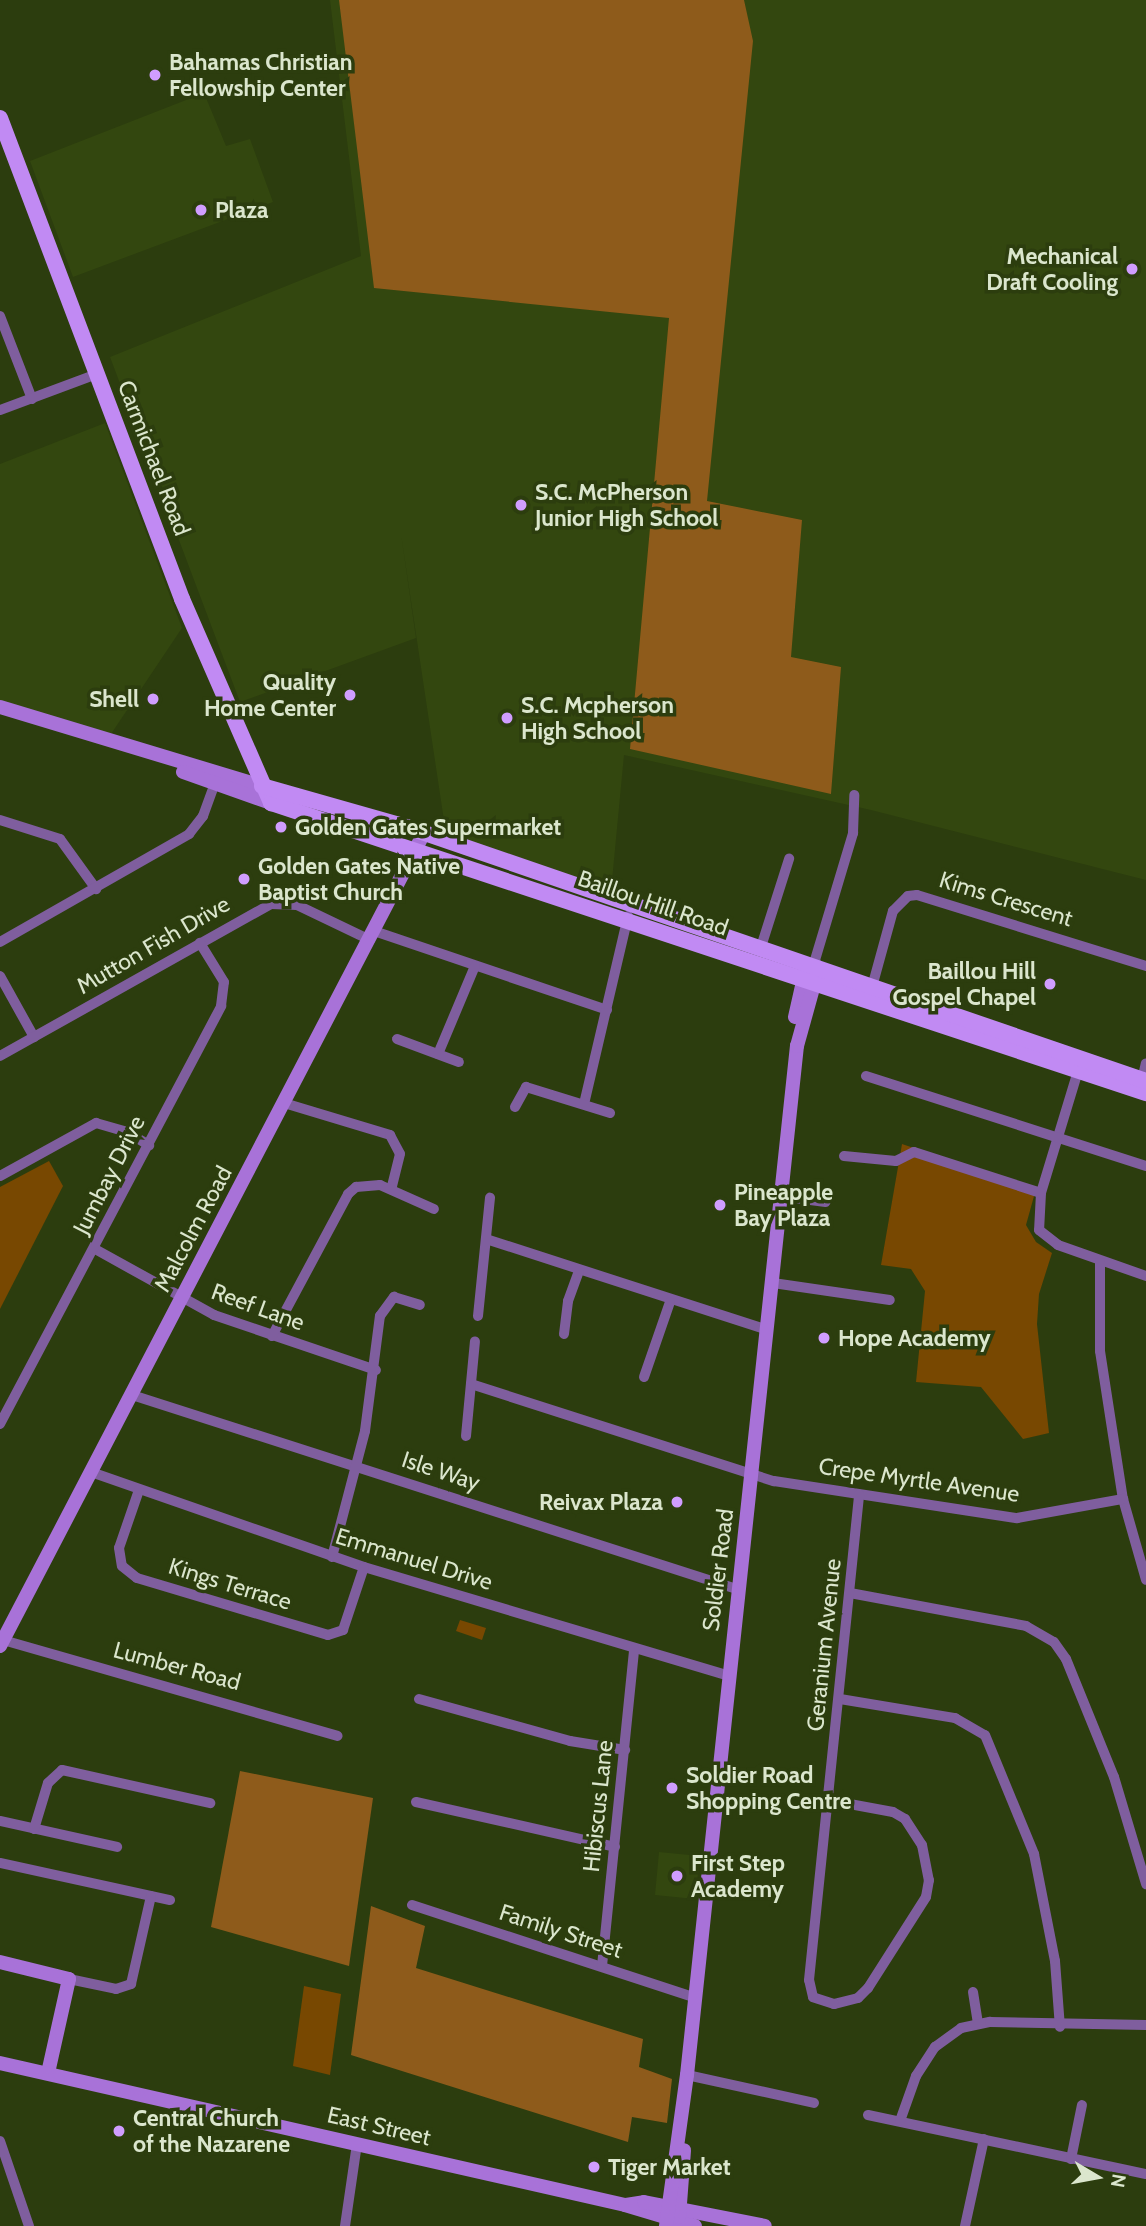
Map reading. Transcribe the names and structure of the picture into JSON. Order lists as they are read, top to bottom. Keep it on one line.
{"streets":{"main road":["Carmichael Road","Baillou Hill Road","Malcolm Road","Soldier Road","East Street"],"street":["Kims Crescent","Mutton Fish Drive","Jumbay Drive","Reef Lane","Isle Way","Crepe Myrtle Avenue","Emmanuel Drive","Kings Terrace","Geranium Avenue","Lumber Road","Hibiscus Lane","Family Street"]},"crossings":[["Carmichael Road","Baillou Hill Road"],["Kims Crescent","Baillou Hill Road"],["Baillou Hill Road","Malcolm Road"],["Baillou Hill Road","Soldier Road"],["Mutton Fish Drive","Jumbay Drive"],["Mutton Fish Drive","Malcolm Road"],["Jumbay Drive","Reef Lane"],["Malcolm Road","Reef Lane"],["Malcolm Road","Isle Way"],["Malcolm Road","Emmanuel Drive"],["Malcolm Road","Lumber Road"],["Isle Way","Soldier Road"],["Crepe Myrtle Avenue","Soldier Road"],["Crepe Myrtle Avenue","Geranium Avenue"],["Emmanuel Drive","Soldier Road"],["Emmanuel Drive","Kings Terrace"],["Emmanuel Drive","Hibiscus Lane"],["Soldier Road","Family Street"],["Soldier Road","East Street"],["Hibiscus Lane","Family Street"]],"places":["Bahamas Christian Fellowship Center","Plaza","Mechanical Draft Cooling","S.C. McPherson Junior High School","Quality Home Center","Shell","S.C. Mcpherson High School","Golden Gates Supermarket","Golden Gates Native Baptist Church","Baillou Hill Gospel Chapel","Pineapple Bay Plaza","Hope Academy","Reivax Plaza","Soldier Road Shopping Centre","First Step Academy","Central Church of the Nazarene","Tiger Market"],"north":"right"}
